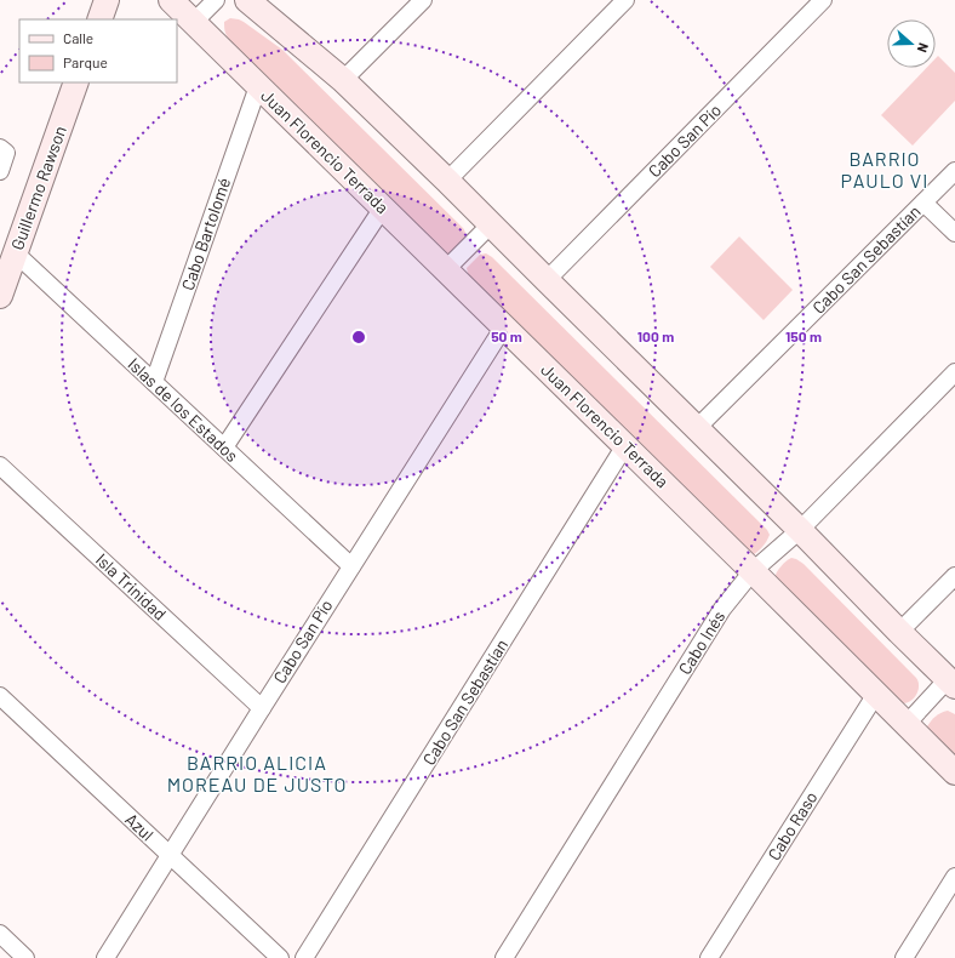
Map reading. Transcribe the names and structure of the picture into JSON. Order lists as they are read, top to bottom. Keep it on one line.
{"streets":{"street":["Cabo San Pío","Juan Florencio Terrada","Guillermo Rawson","Cabo Bartolomé","Cabo San Sebastían","Islas de los Estados","Isla Trinidad","Cabo Inés","Cabo Raso","Azul"]},"crossings":[["Cabo San Pío","Juan Florencio Terrada"],["Cabo San Pío","Islas de los Estados"],["Cabo San Pío","Isla Trinidad"],["Cabo San Pío","Azul"],["Juan Florencio Terrada","Cabo Bartolomé"],["Juan Florencio Terrada","Cabo San Sebastían"],["Juan Florencio Terrada","Cabo Inés"],["Juan Florencio Terrada","Cabo Raso"],["Guillermo Rawson","Islas de los Estados"],["Cabo Bartolomé","Islas de los Estados"]],"districts":["BARRIO PAULO VI","BARRIO ALICIA MOREAU DE JUSTO"],"legend":["Calle","Parque"],"north":"right","rings":["50 m","100 m","150 m"]}
